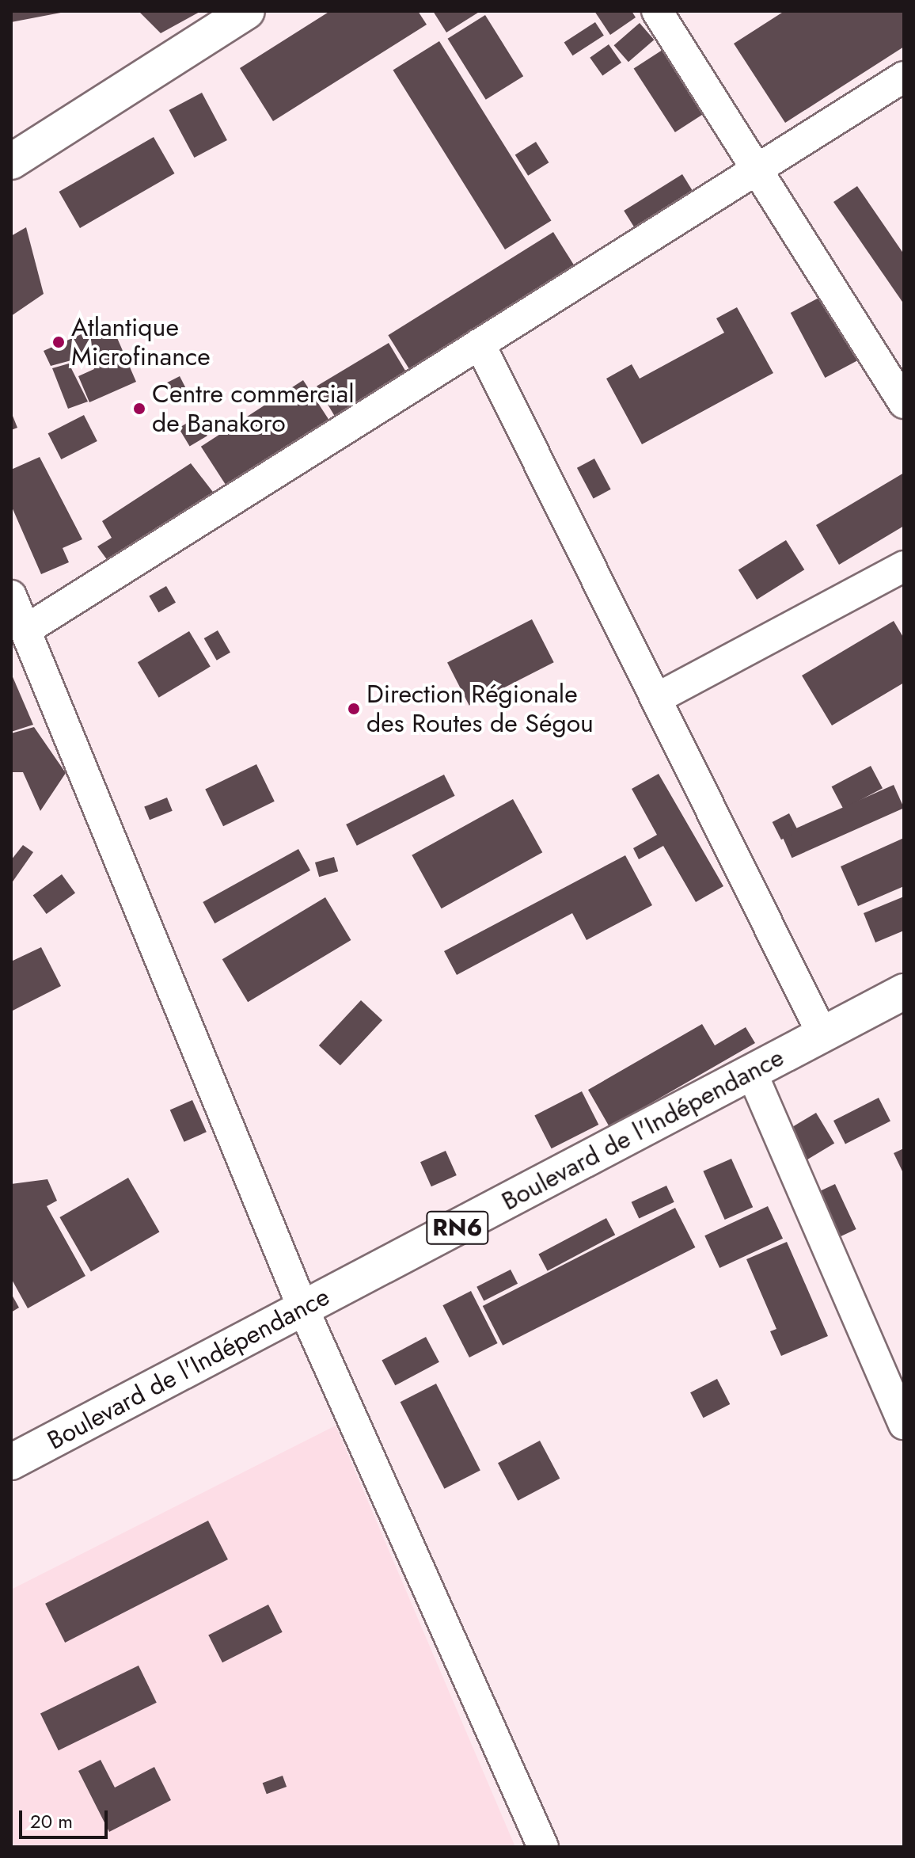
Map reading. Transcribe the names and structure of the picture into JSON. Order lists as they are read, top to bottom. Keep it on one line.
{"streets":{"main road":["Boulevard de l'Indépendance","RN6"]},"places":["Atlantique Microfinance","Centre commercial de Banakoro","Direction Régionale des Routes de Ségou"],"scale_bar":"20 m"}
